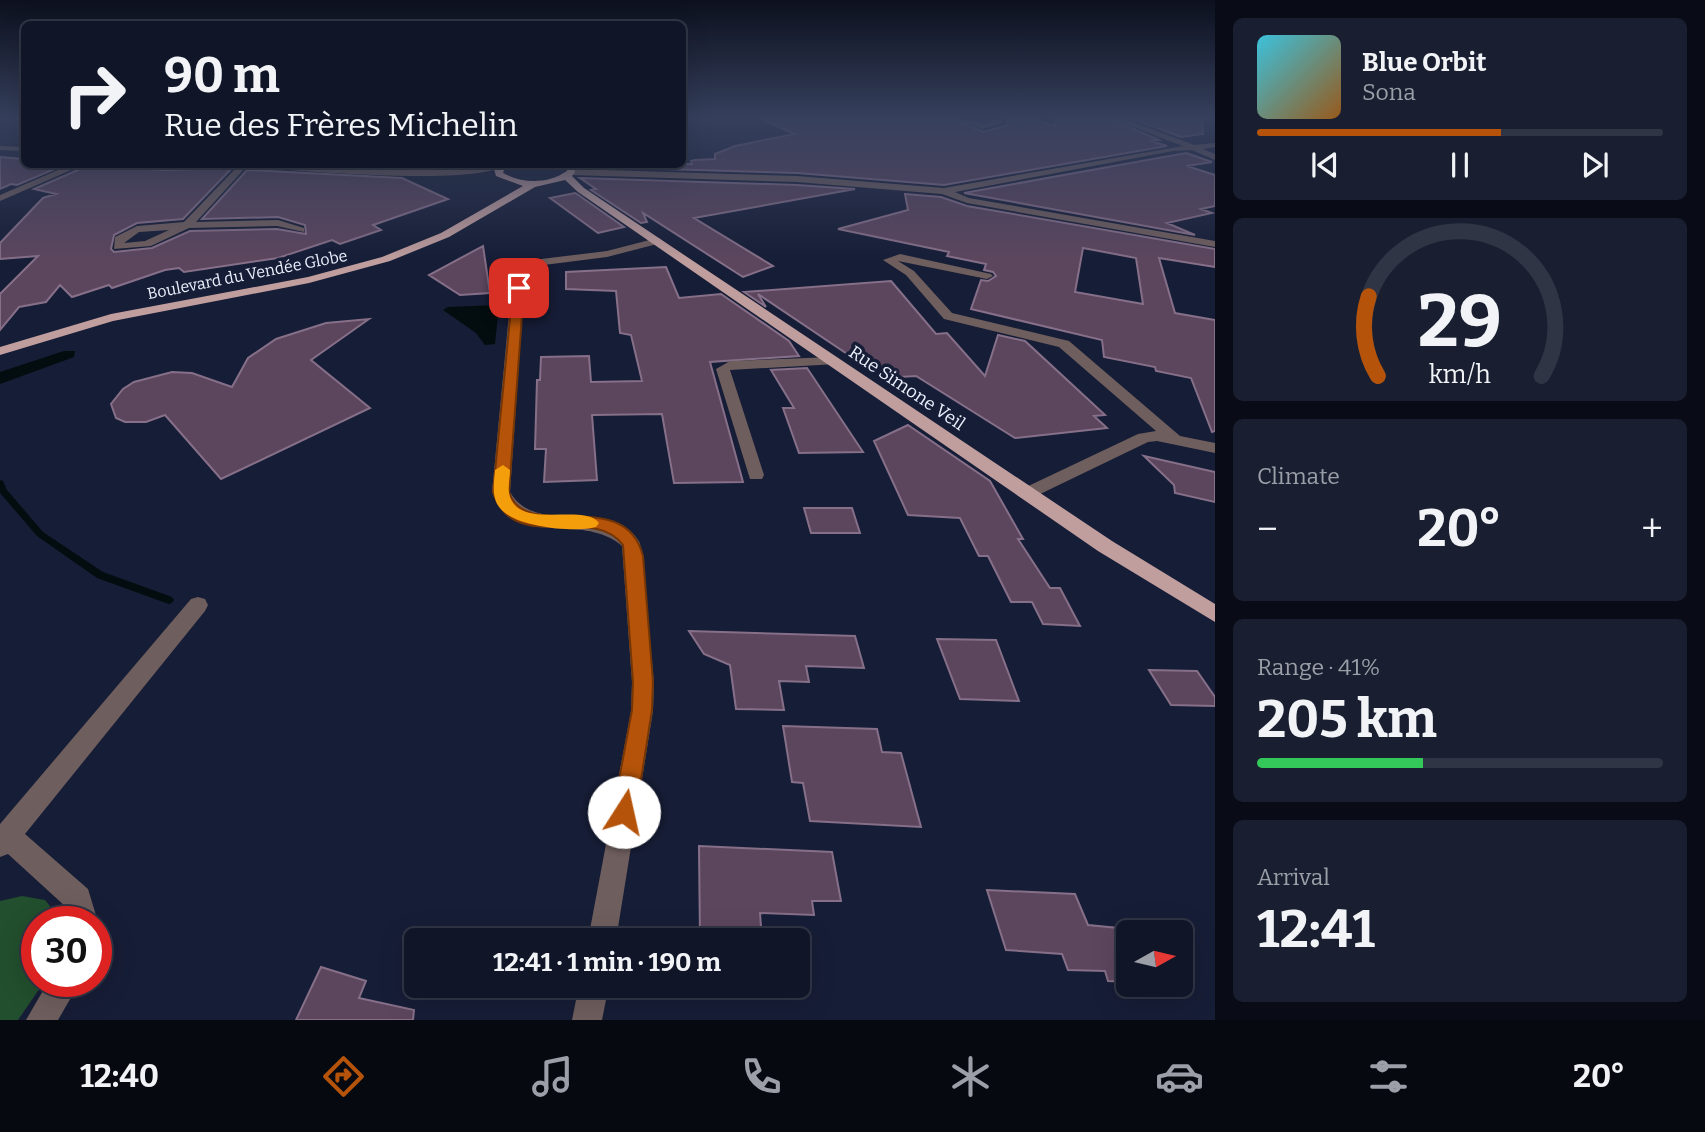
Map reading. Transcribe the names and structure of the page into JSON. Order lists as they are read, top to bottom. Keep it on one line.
{"streets":{"main road":["Boulevard du Vendée Globe","Rue Simone Veil"]},"crossings":[["Boulevard du Vendée Globe","Rue Simone Veil"]],"north":"right","page":{"turn":["90 m","Rue des Frères Michelin"],"song":["Blue Orbit","Sona"],"tile":["Climate",["Range · 41%","205 km"],["Arrival","12:41"]],"heat":["−","20°","+"],"limit":"30","trip":"12:41 · 1 min · 190 m","tabs":["12:40","20°"],"gauge":["29","km/h"]}}
